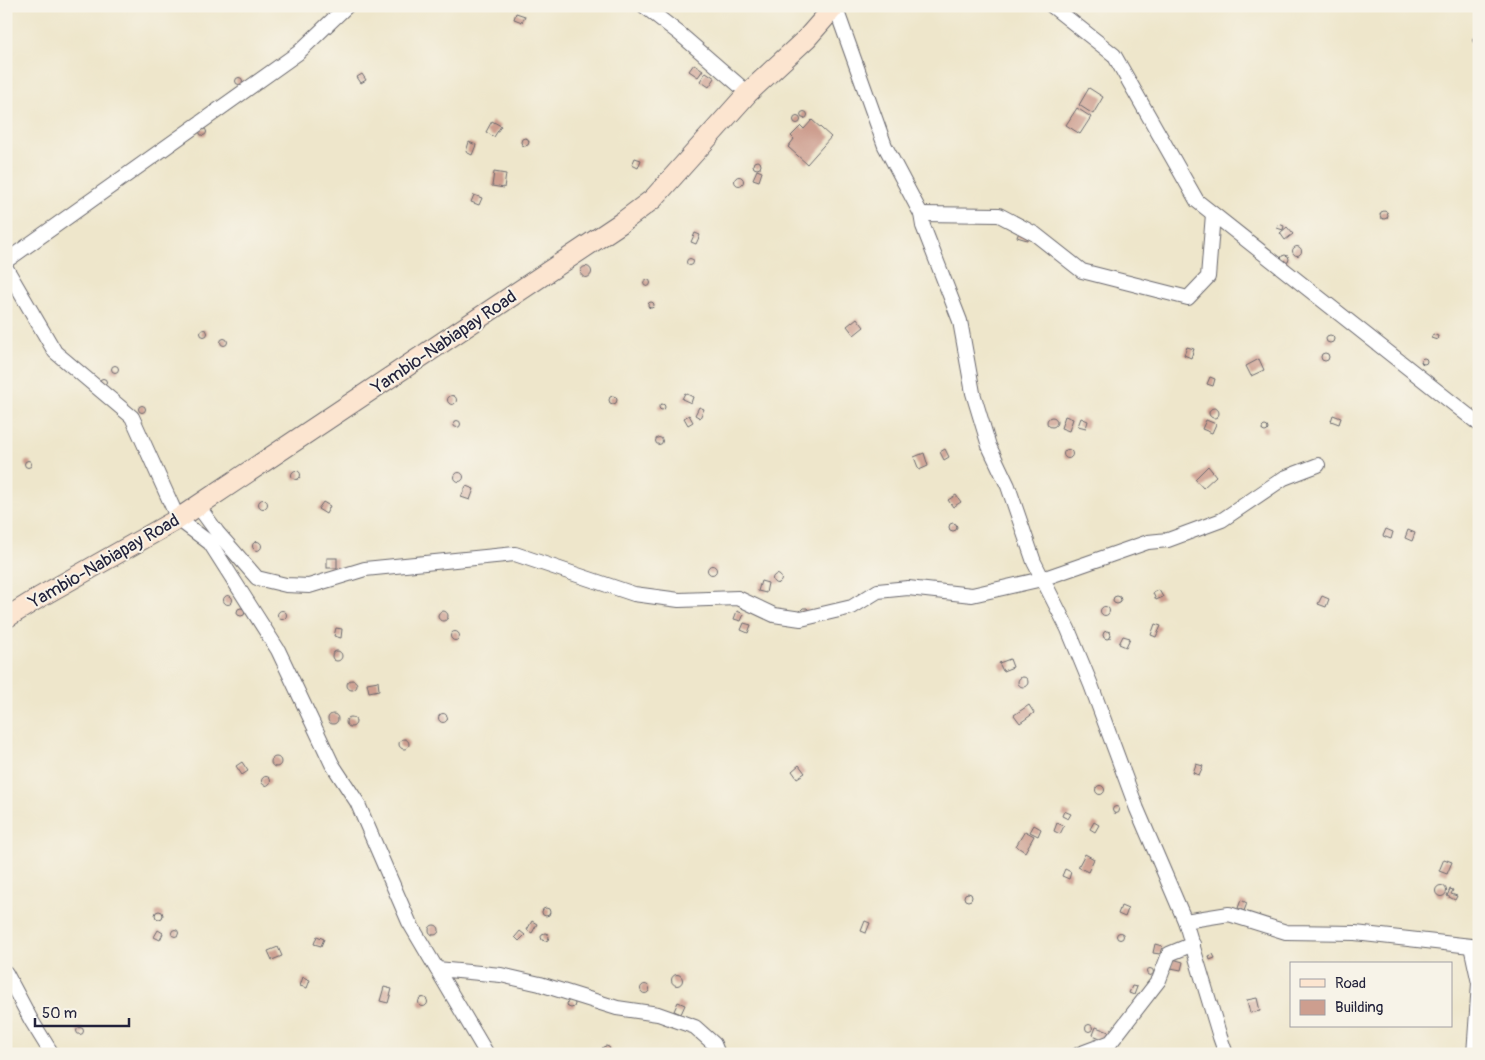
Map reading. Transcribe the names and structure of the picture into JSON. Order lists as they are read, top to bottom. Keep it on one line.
{"streets":{"main road":["Yambio-Nabiapay Road"]},"legend":["Road","Building"],"scale_bar":"50 m"}
